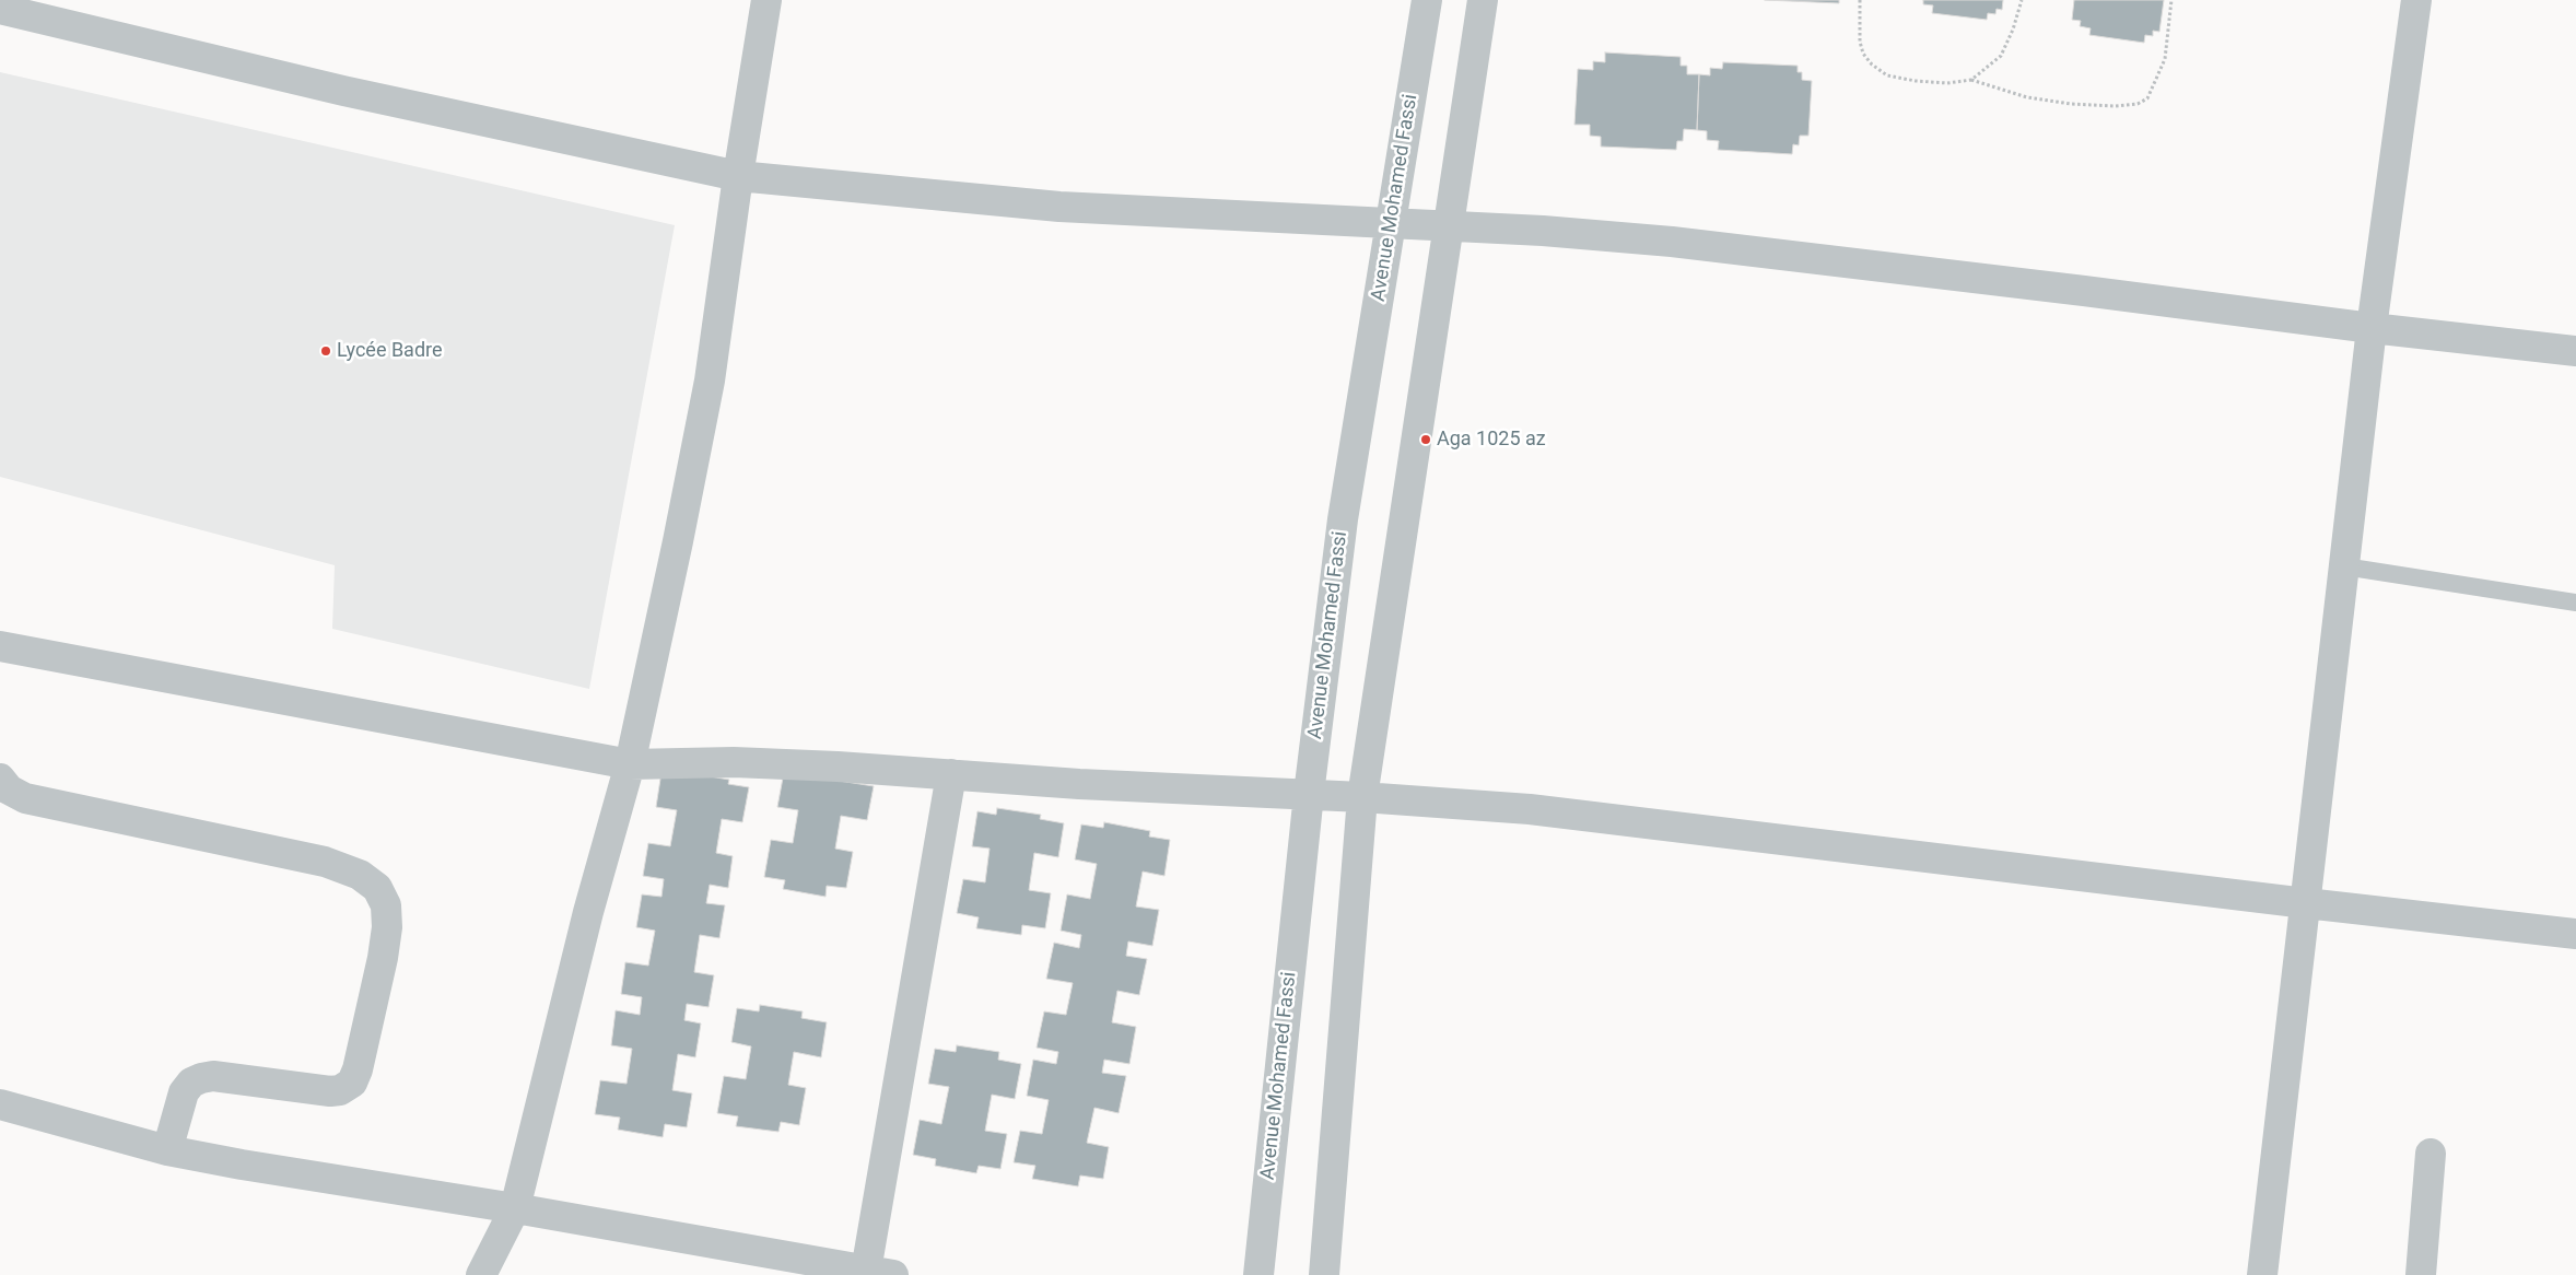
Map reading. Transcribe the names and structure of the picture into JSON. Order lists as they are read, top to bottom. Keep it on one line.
{"streets":{"street":["Avenue Mohamed Fassi"]},"places":["Lycée Badre","Aga 1025 az"]}
